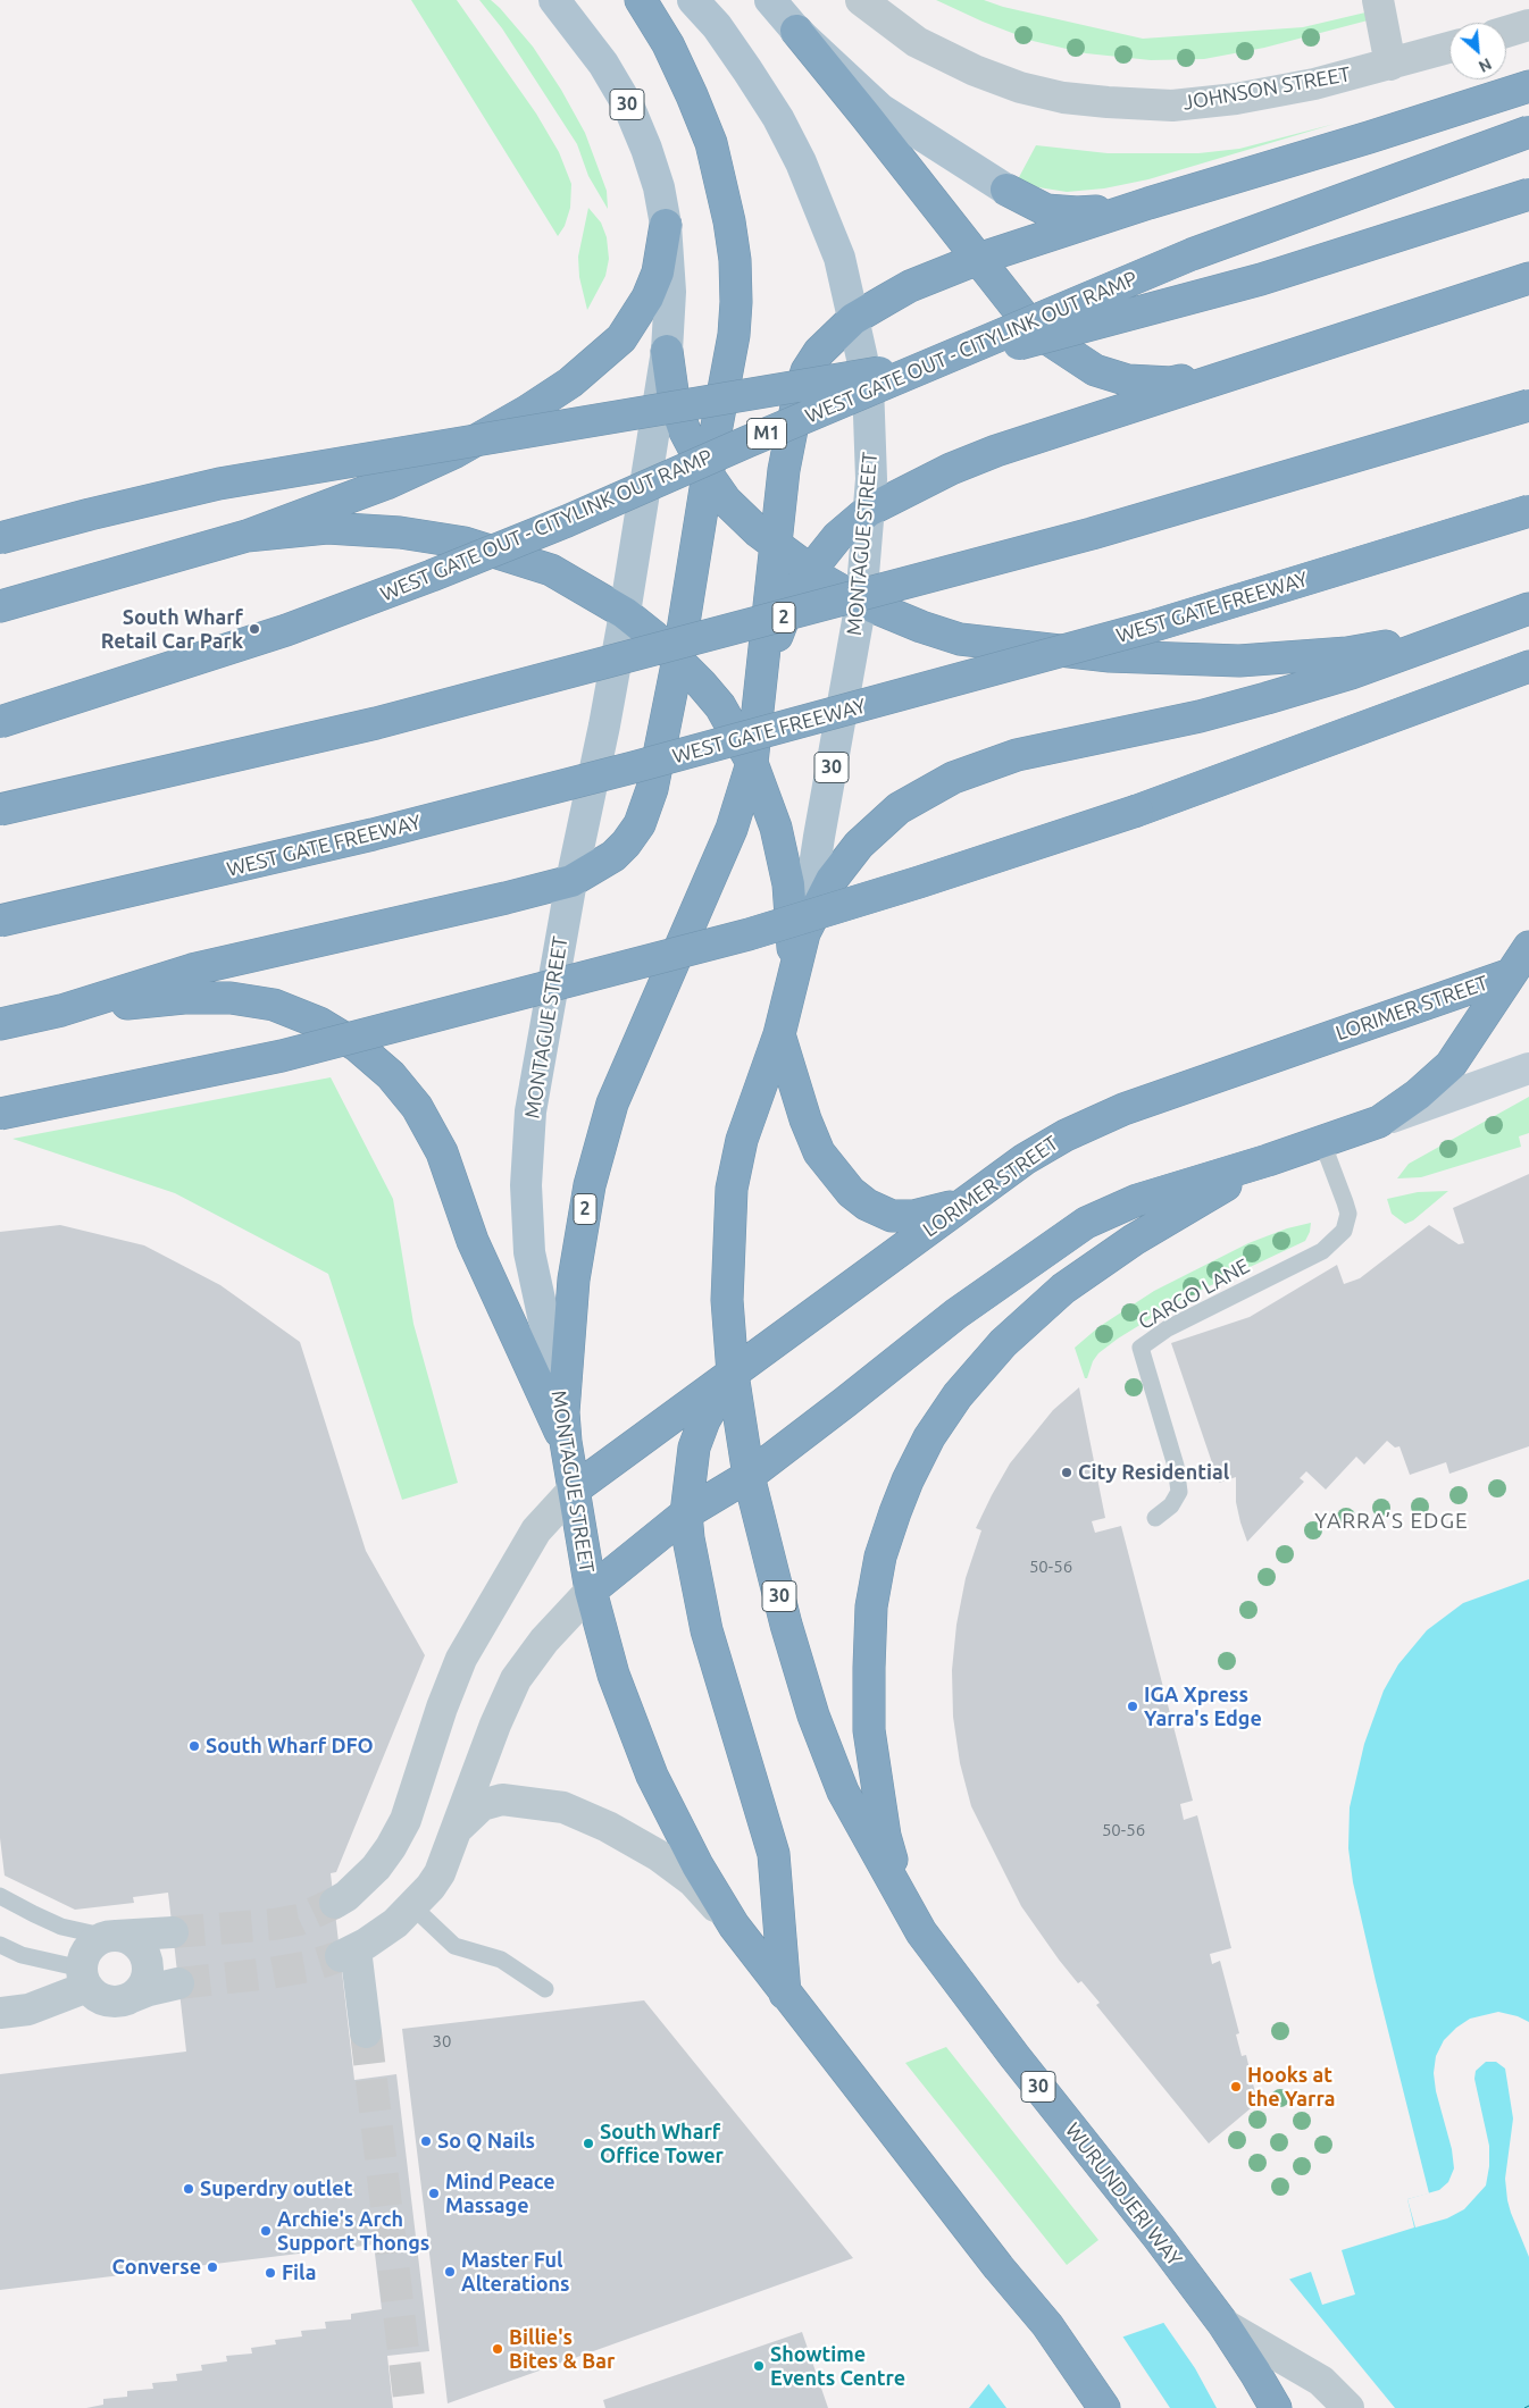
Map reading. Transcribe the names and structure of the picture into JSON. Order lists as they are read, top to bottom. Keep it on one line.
{"streets":{"highway":["30","WEST GATE OUT - CITYLINK OUT RAMP","M1","MONTAGUE STREET","WEST GATE FREEWAY","2","LORIMER STREET","WURUNDJERI WAY"],"street":["JOHNSON STREET"],"lane":["CARGO LANE"]},"crossings":[["MONTAGUE STREET","2"],["MONTAGUE STREET","LORIMER STREET"],["MONTAGUE STREET","WURUNDJERI WAY"]],"districts":["YARRA’S EDGE"],"places":["South Wharf Retail Car Park","City Residential","IGA Xpress Yarra's Edge","South Wharf DFO","Hooks at the Yarra","So Q Nails","South Wharf Office Tower","Superdry outlet","Mind Peace Massage","Archie's Arch Support Thongs","Converse","Master Ful Alterations","Fila","Billie's Bites & Bar","Showtime Events Centre"],"house_numbers":["50-56","50-56","30"],"north":"bottom right"}
